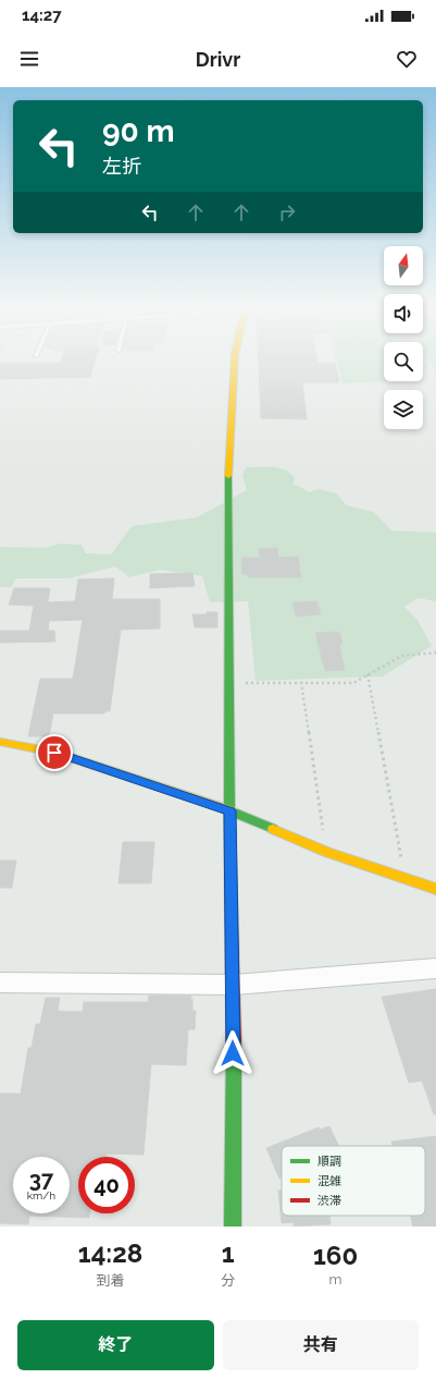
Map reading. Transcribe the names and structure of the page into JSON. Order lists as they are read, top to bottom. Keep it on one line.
{"legend":["順調","混雑","渋滞"],"north":"top","page":{"status":"14:27","header":"Drivr","turn":["90 m","左折"],"speed":"37 km/h","limit":"40","eta":["14:28","到着","1","分","160","m"],"buttons":["終了","共有"]}}
